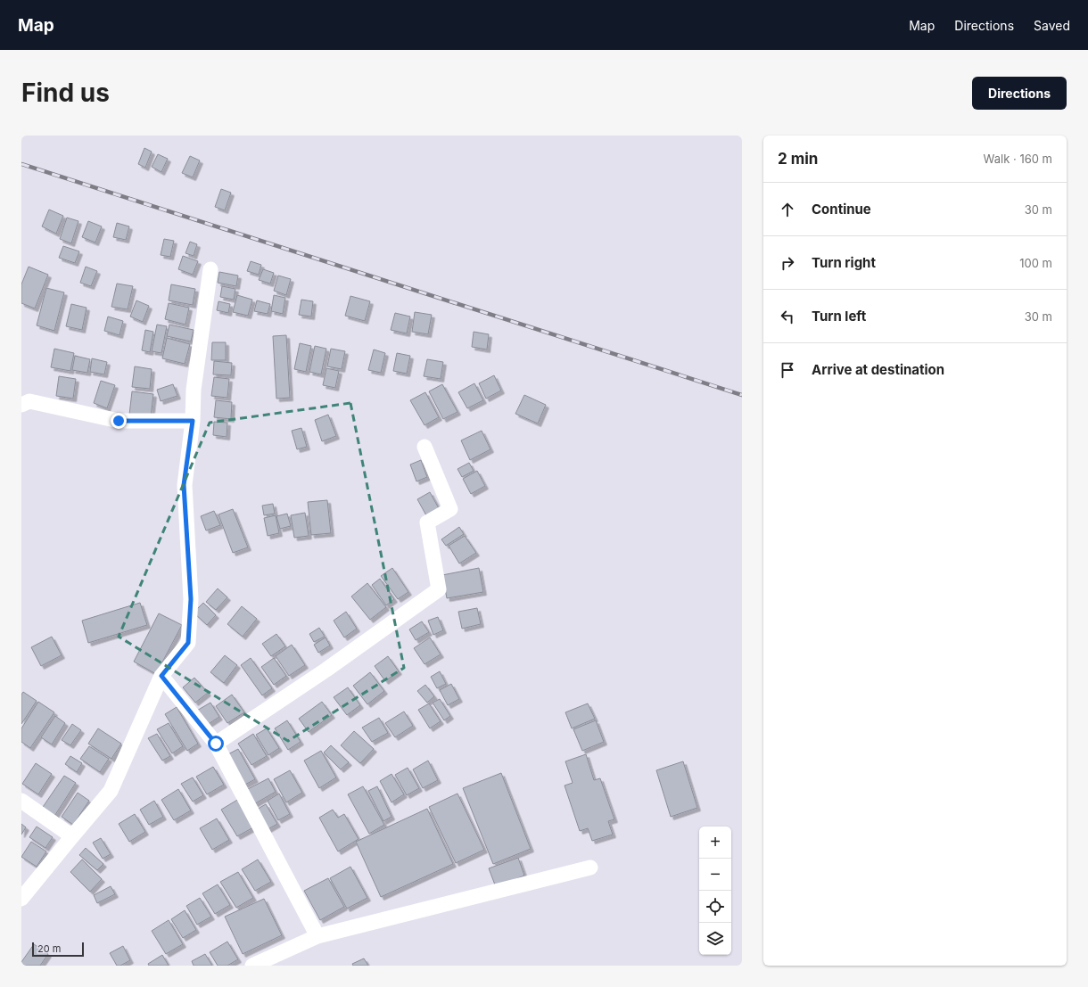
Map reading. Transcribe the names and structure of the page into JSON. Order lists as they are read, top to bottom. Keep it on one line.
{"scale_bar":"20 m","page":{"header":"Map","nav":["Map","Directions","Saved"],"buttons":"Directions","title":"Find us","heading":["2 min","Walk · 160 m"],"list":[["Continue","30 m"],["Turn right","100 m"],["Turn left","30 m"],"Arrive at destination"],"map_buttons":["+","−"],"scale":"20 m"}}
